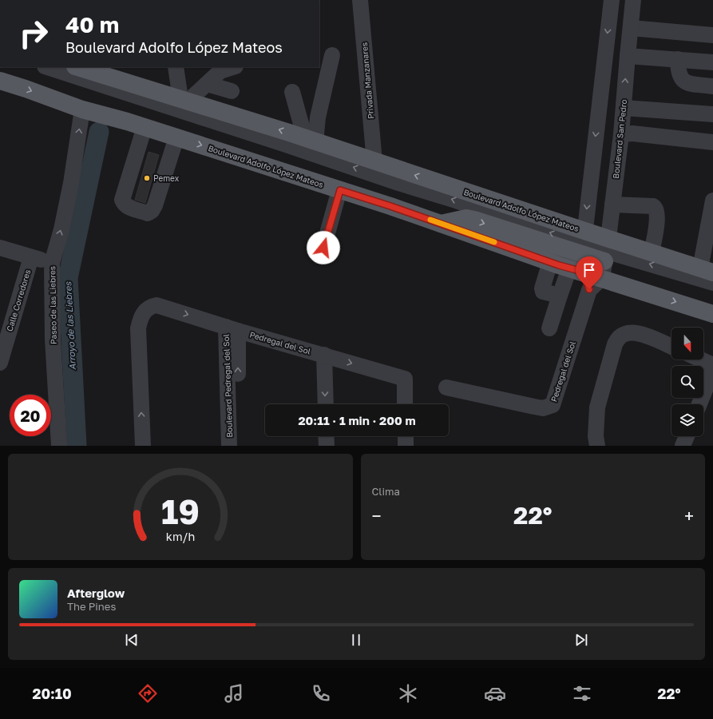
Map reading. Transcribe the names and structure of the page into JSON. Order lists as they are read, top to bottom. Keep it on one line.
{"streets":{"main road":["Boulevard Adolfo López Mateos"],"street":["Privada Manzanares","Boulevard San Pedro","Calle Corredores","Paseo de las Liebres","Pedregal del Sol","Boulevard Pedregal del Sol"]},"crossings":[["Privada Manzanares","Boulevard Adolfo López Mateos"],["Boulevard San Pedro","Boulevard Adolfo López Mateos"],["Boulevard Adolfo López Mateos","Paseo de las Liebres"],["Pedregal del Sol","Boulevard Pedregal del Sol"]],"one_way":["Paseo de las Liebres"],"water":["Arroyo de las Liebres"],"places":["Pemex"],"north":"bottom","page":{"turn":["40 m","Boulevard Adolfo López Mateos"],"limit":"20","trip":"20:11 · 1 min · 200 m","tile":"Clima","heat":["−","22°","+"],"song":["Afterglow","The Pines"],"tabs":["20:10","22°"],"gauge":["19","km/h"]}}
